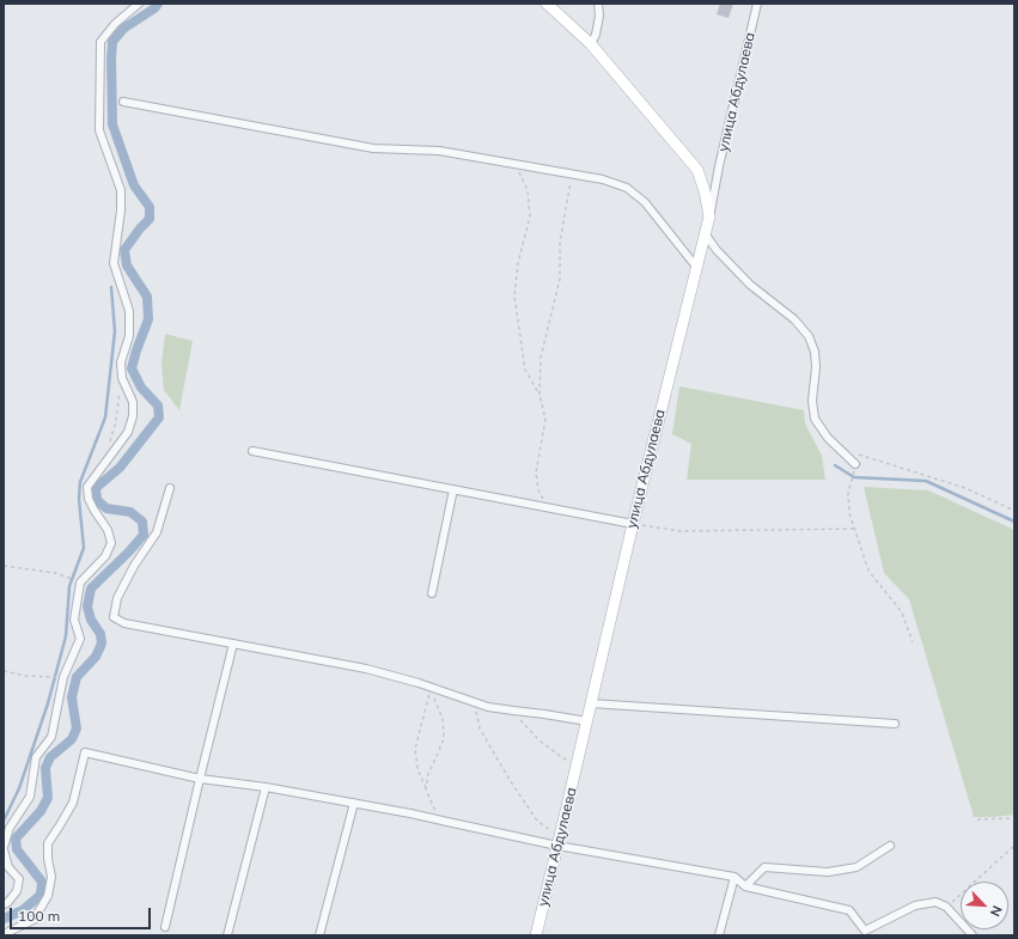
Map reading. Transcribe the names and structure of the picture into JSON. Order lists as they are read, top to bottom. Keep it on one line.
{"streets":{"main road":["улица Абдулаева"]},"scale_bar":"100 m","north":"bottom right"}
